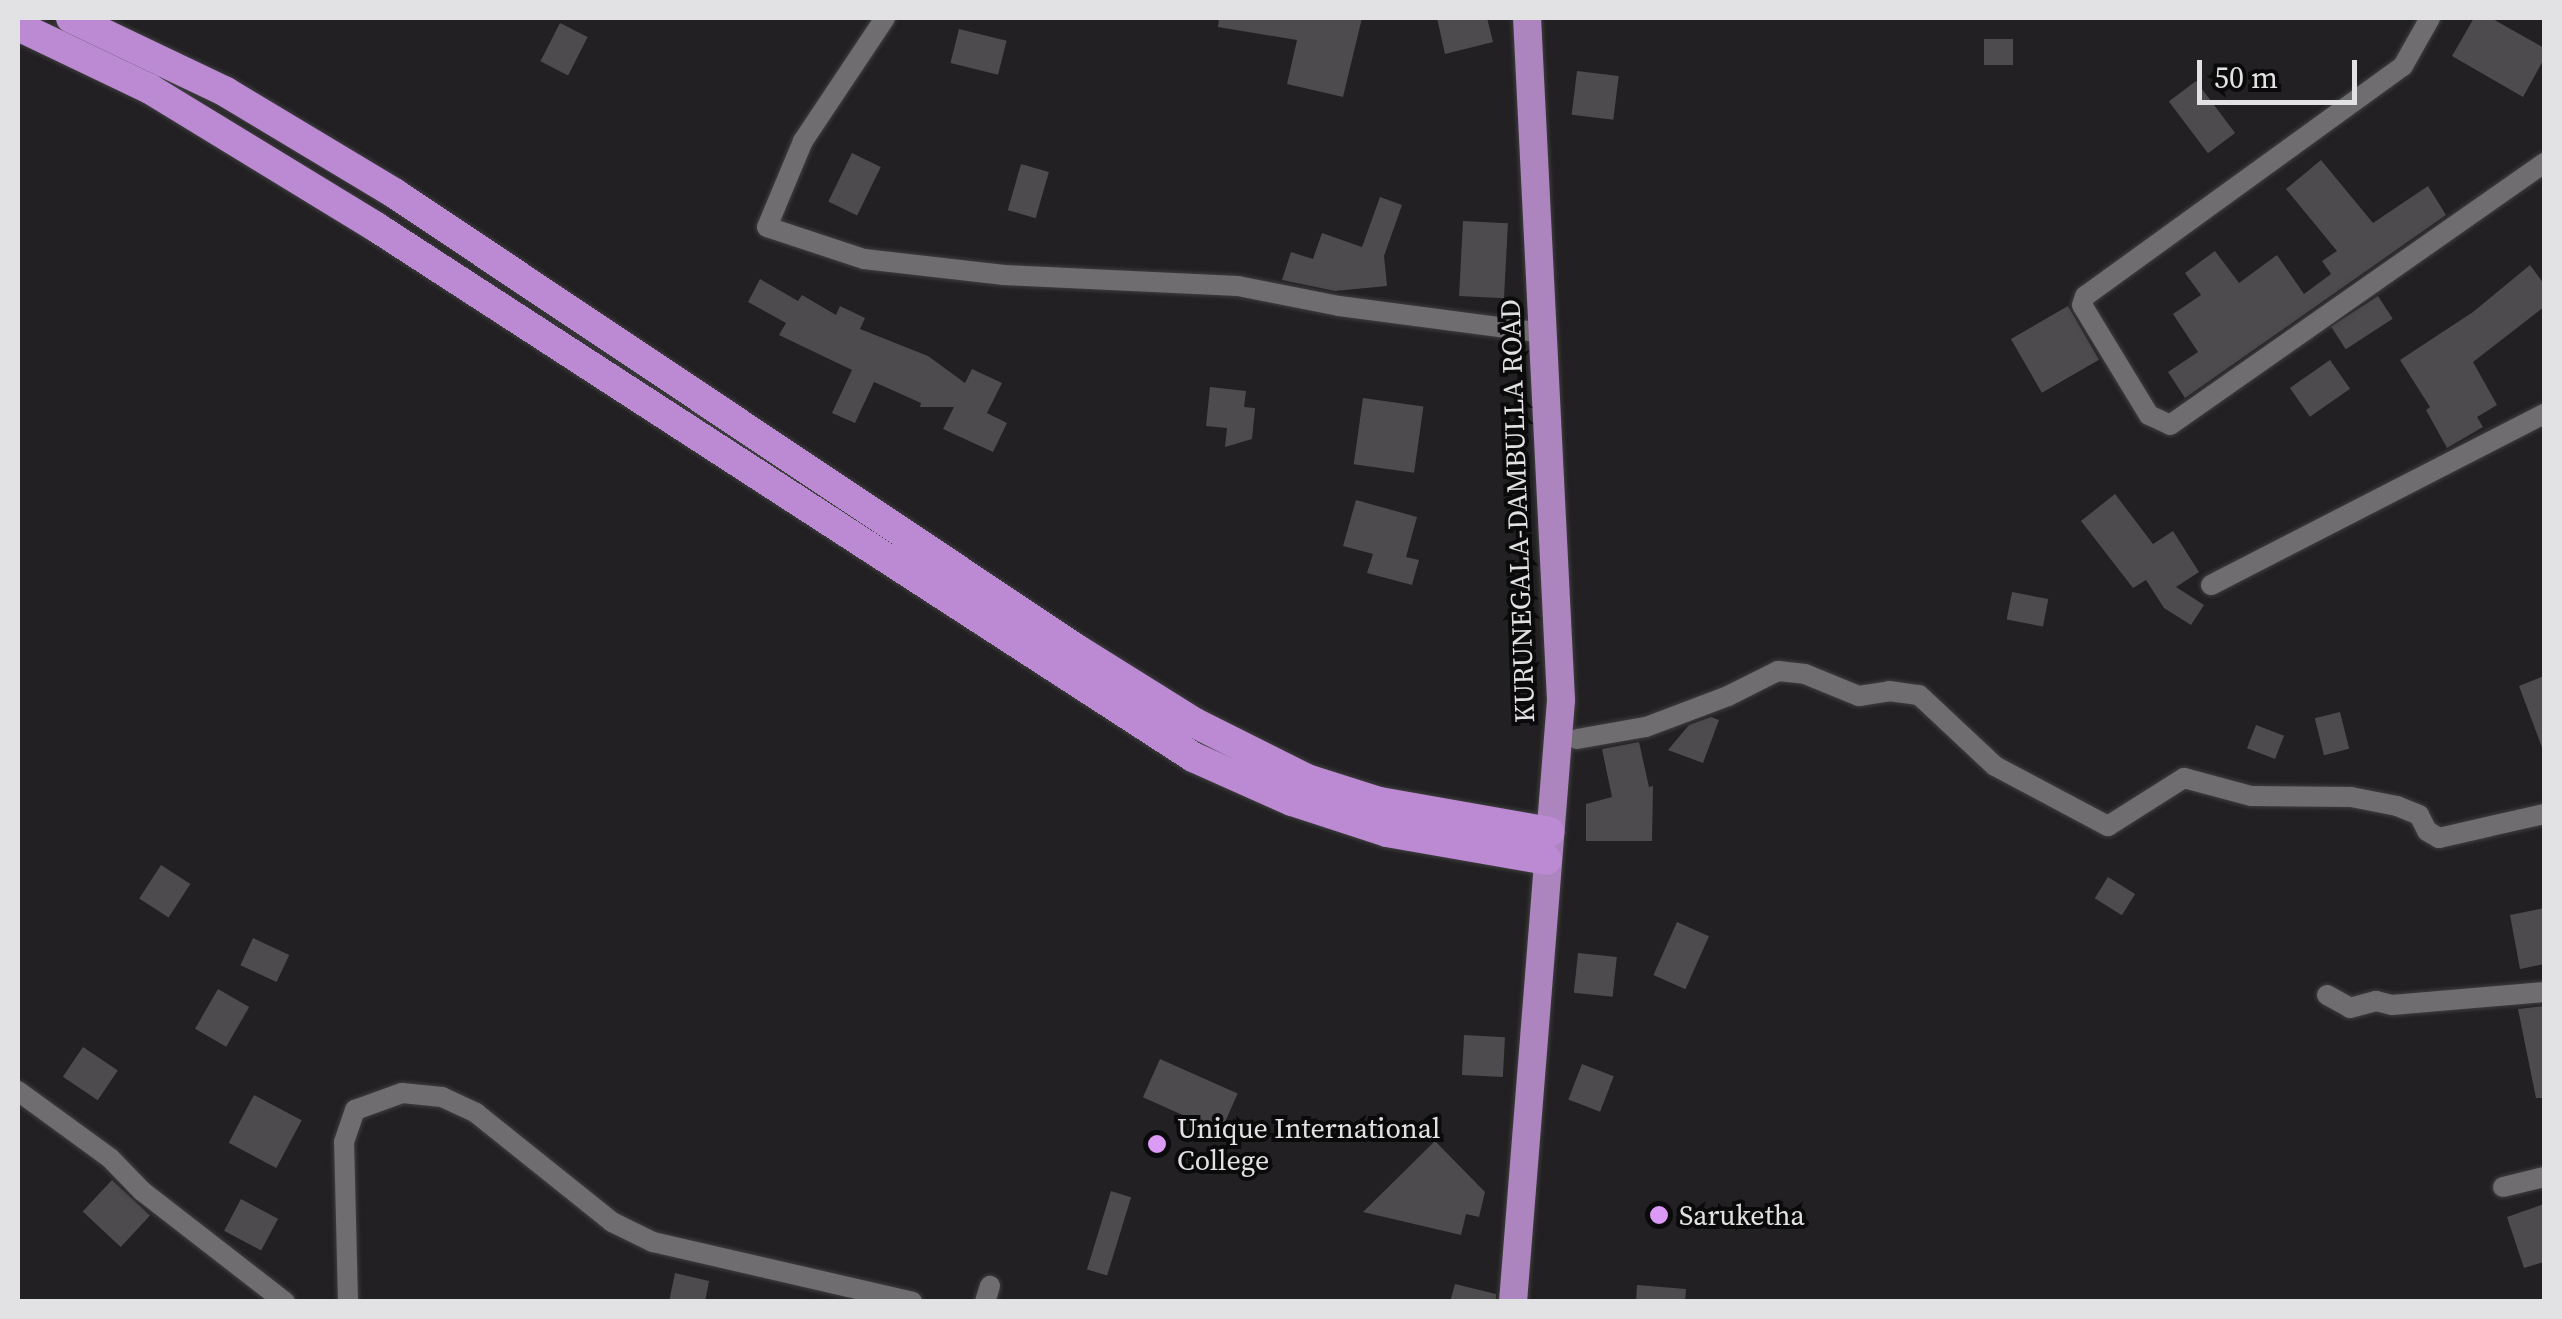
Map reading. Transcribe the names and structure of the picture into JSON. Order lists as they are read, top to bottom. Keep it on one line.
{"streets":{"highway":["KURUNEGALA-DAMBULLA ROAD"]},"places":["Unique International College","Saruketha"],"scale_bar":"50 m"}
